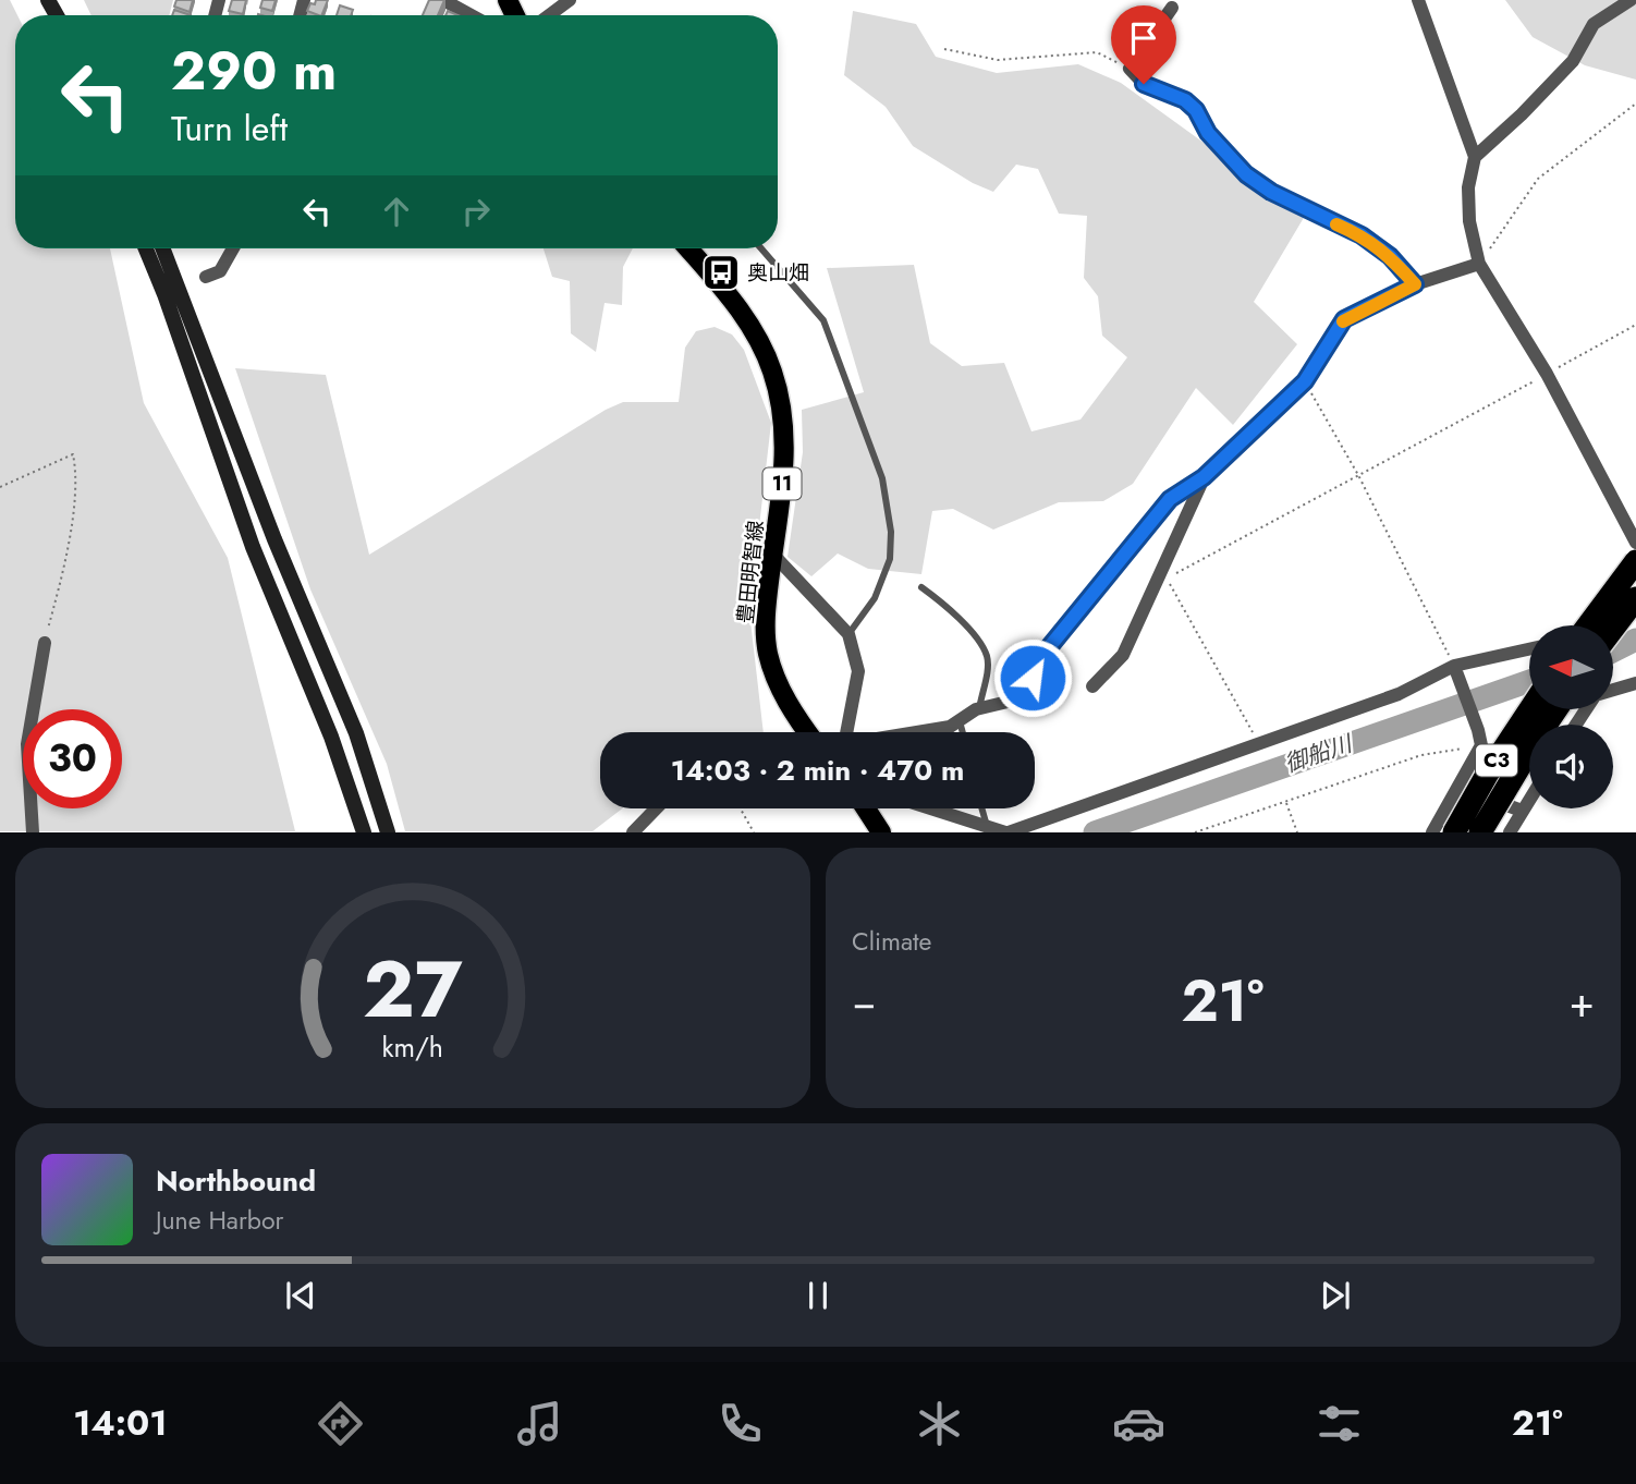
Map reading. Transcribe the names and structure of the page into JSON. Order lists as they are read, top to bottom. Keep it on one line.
{"streets":{"highway":["C3"],"main road":["11","豊田明智線"]},"water":["御船川"],"places":{"bus stop":["奥山畑"]},"north":"left","page":{"turn":["290 m","Turn left"],"limit":"30","trip":"14:03 · 2 min · 470 m","tile":"Climate","heat":["−","21°","+"],"song":["Northbound","June Harbor"],"tabs":["14:01","21°"],"gauge":["27","km/h"]}}
